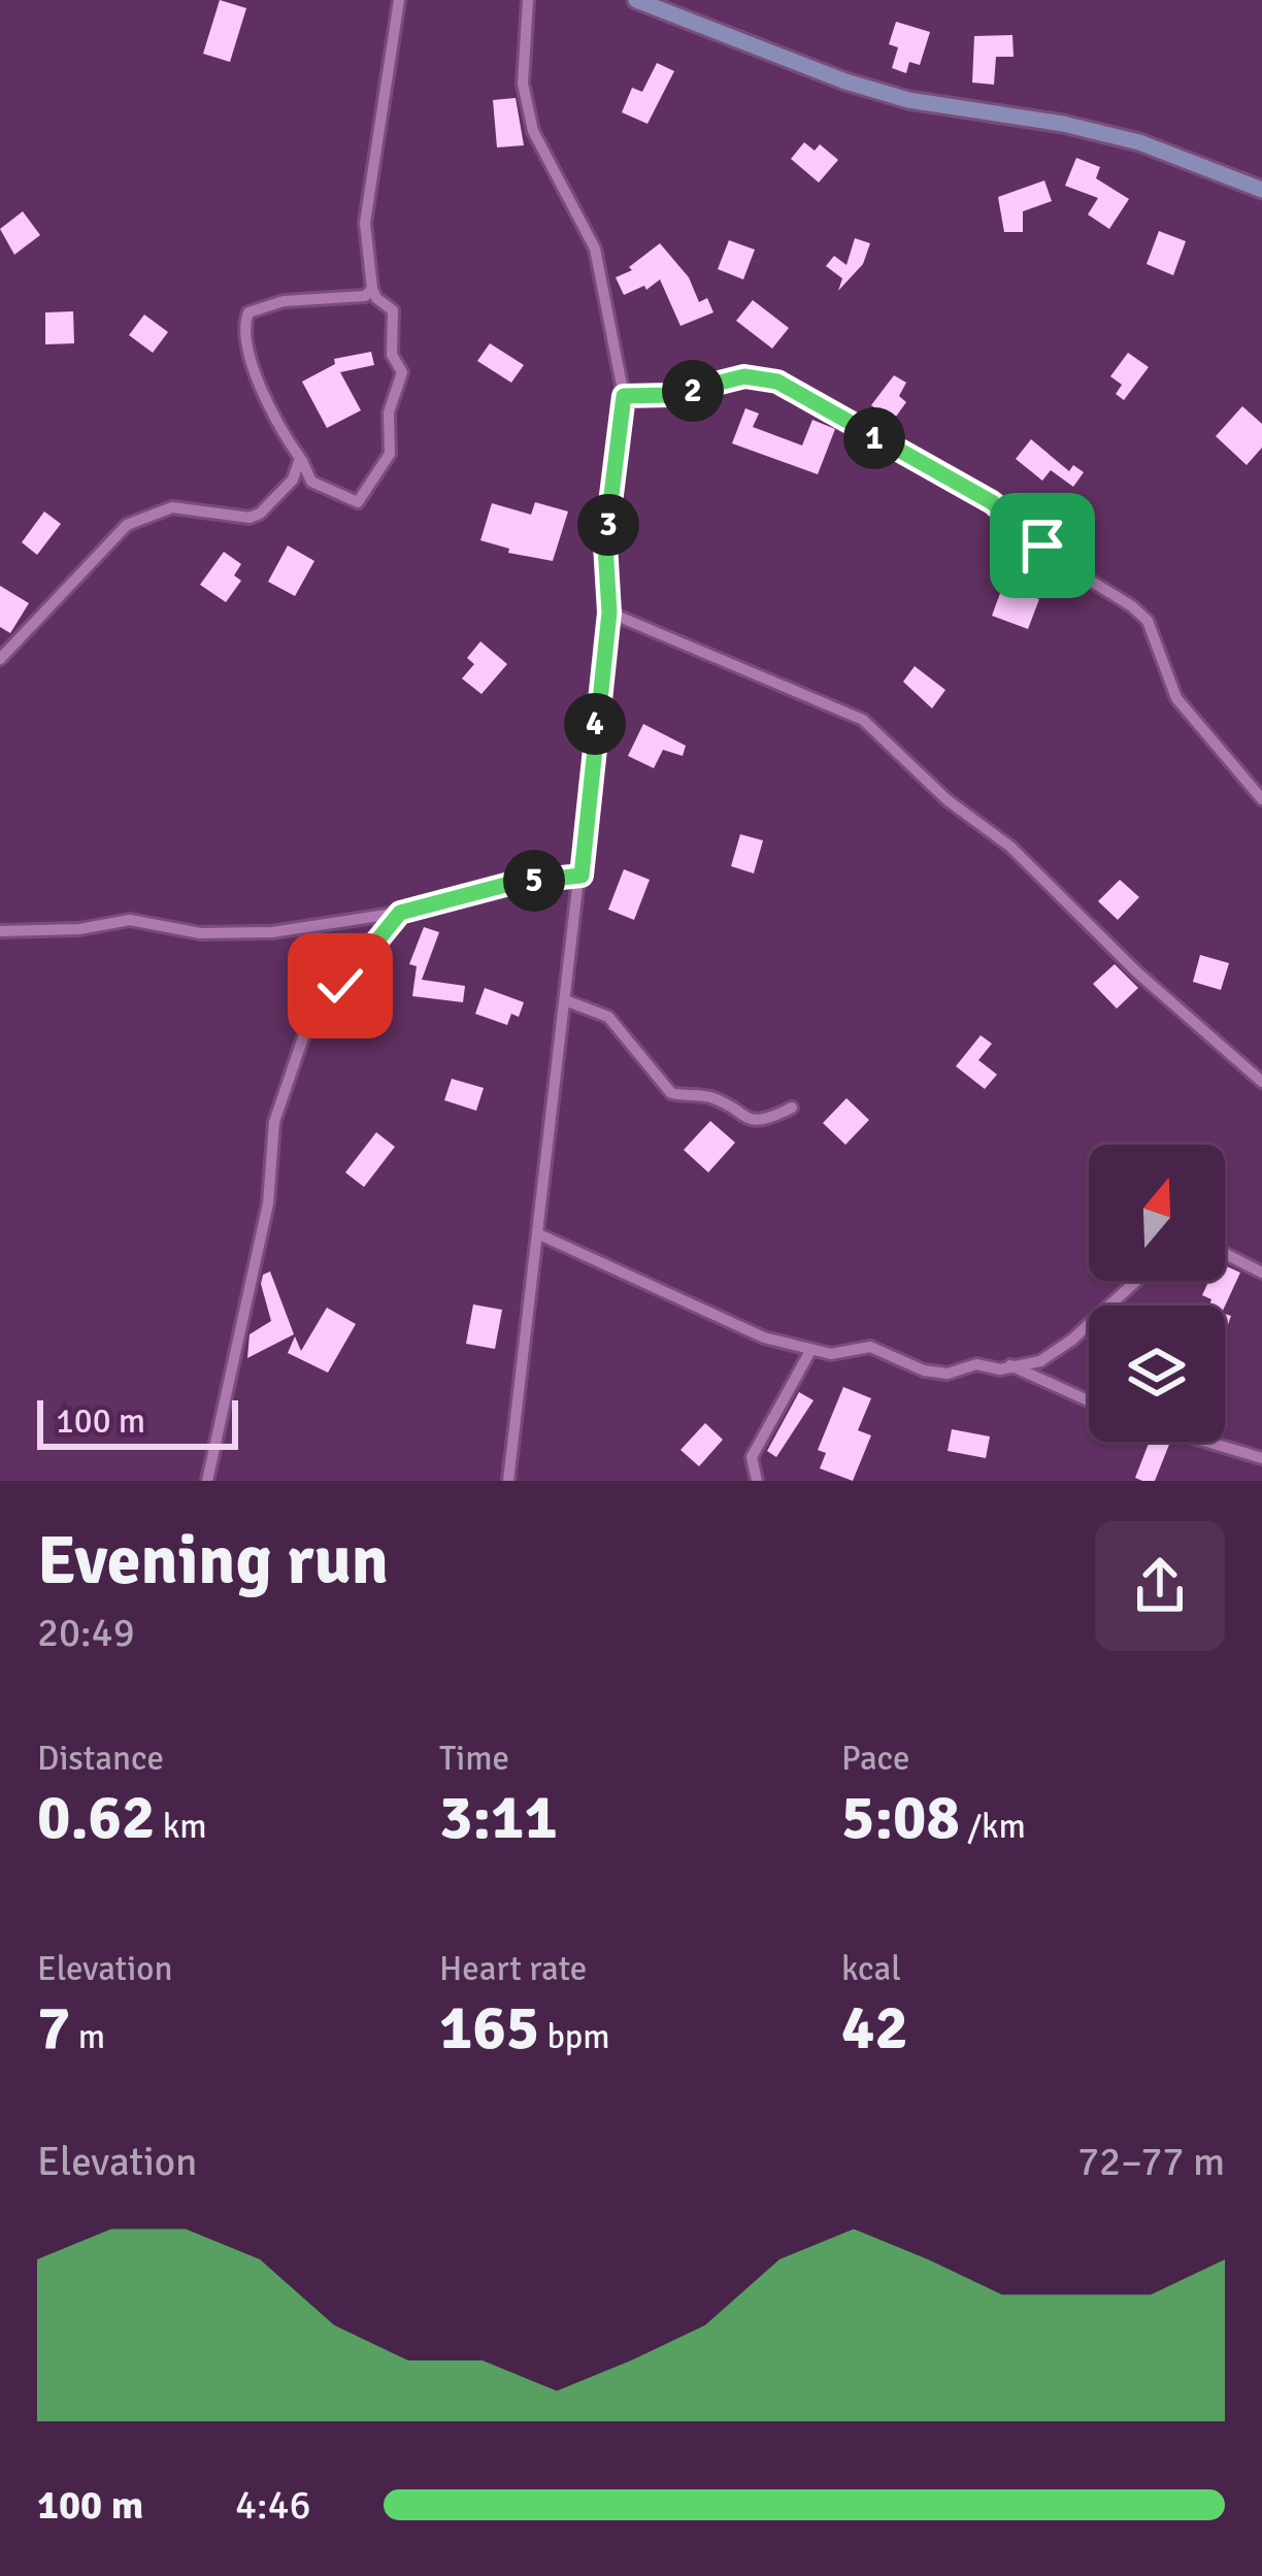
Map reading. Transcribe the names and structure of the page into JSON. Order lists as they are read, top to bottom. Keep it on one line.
{"scale_bar":"100 m","north":"top","page":{"pins":["2","1","3","4","5"],"scale":"100 m","heading":["Evening run","20:49"],"stats":[["Distance","0.62 km"],["Time","3:11"],["Pace","5:08 /km"],["Elevation","7 m"],["Heart rate","165 bpm"],["kcal","42"]],"chart":["Elevation","72–77 m"],"list":[{"name":"100 m","note":"4:46"}]}}
